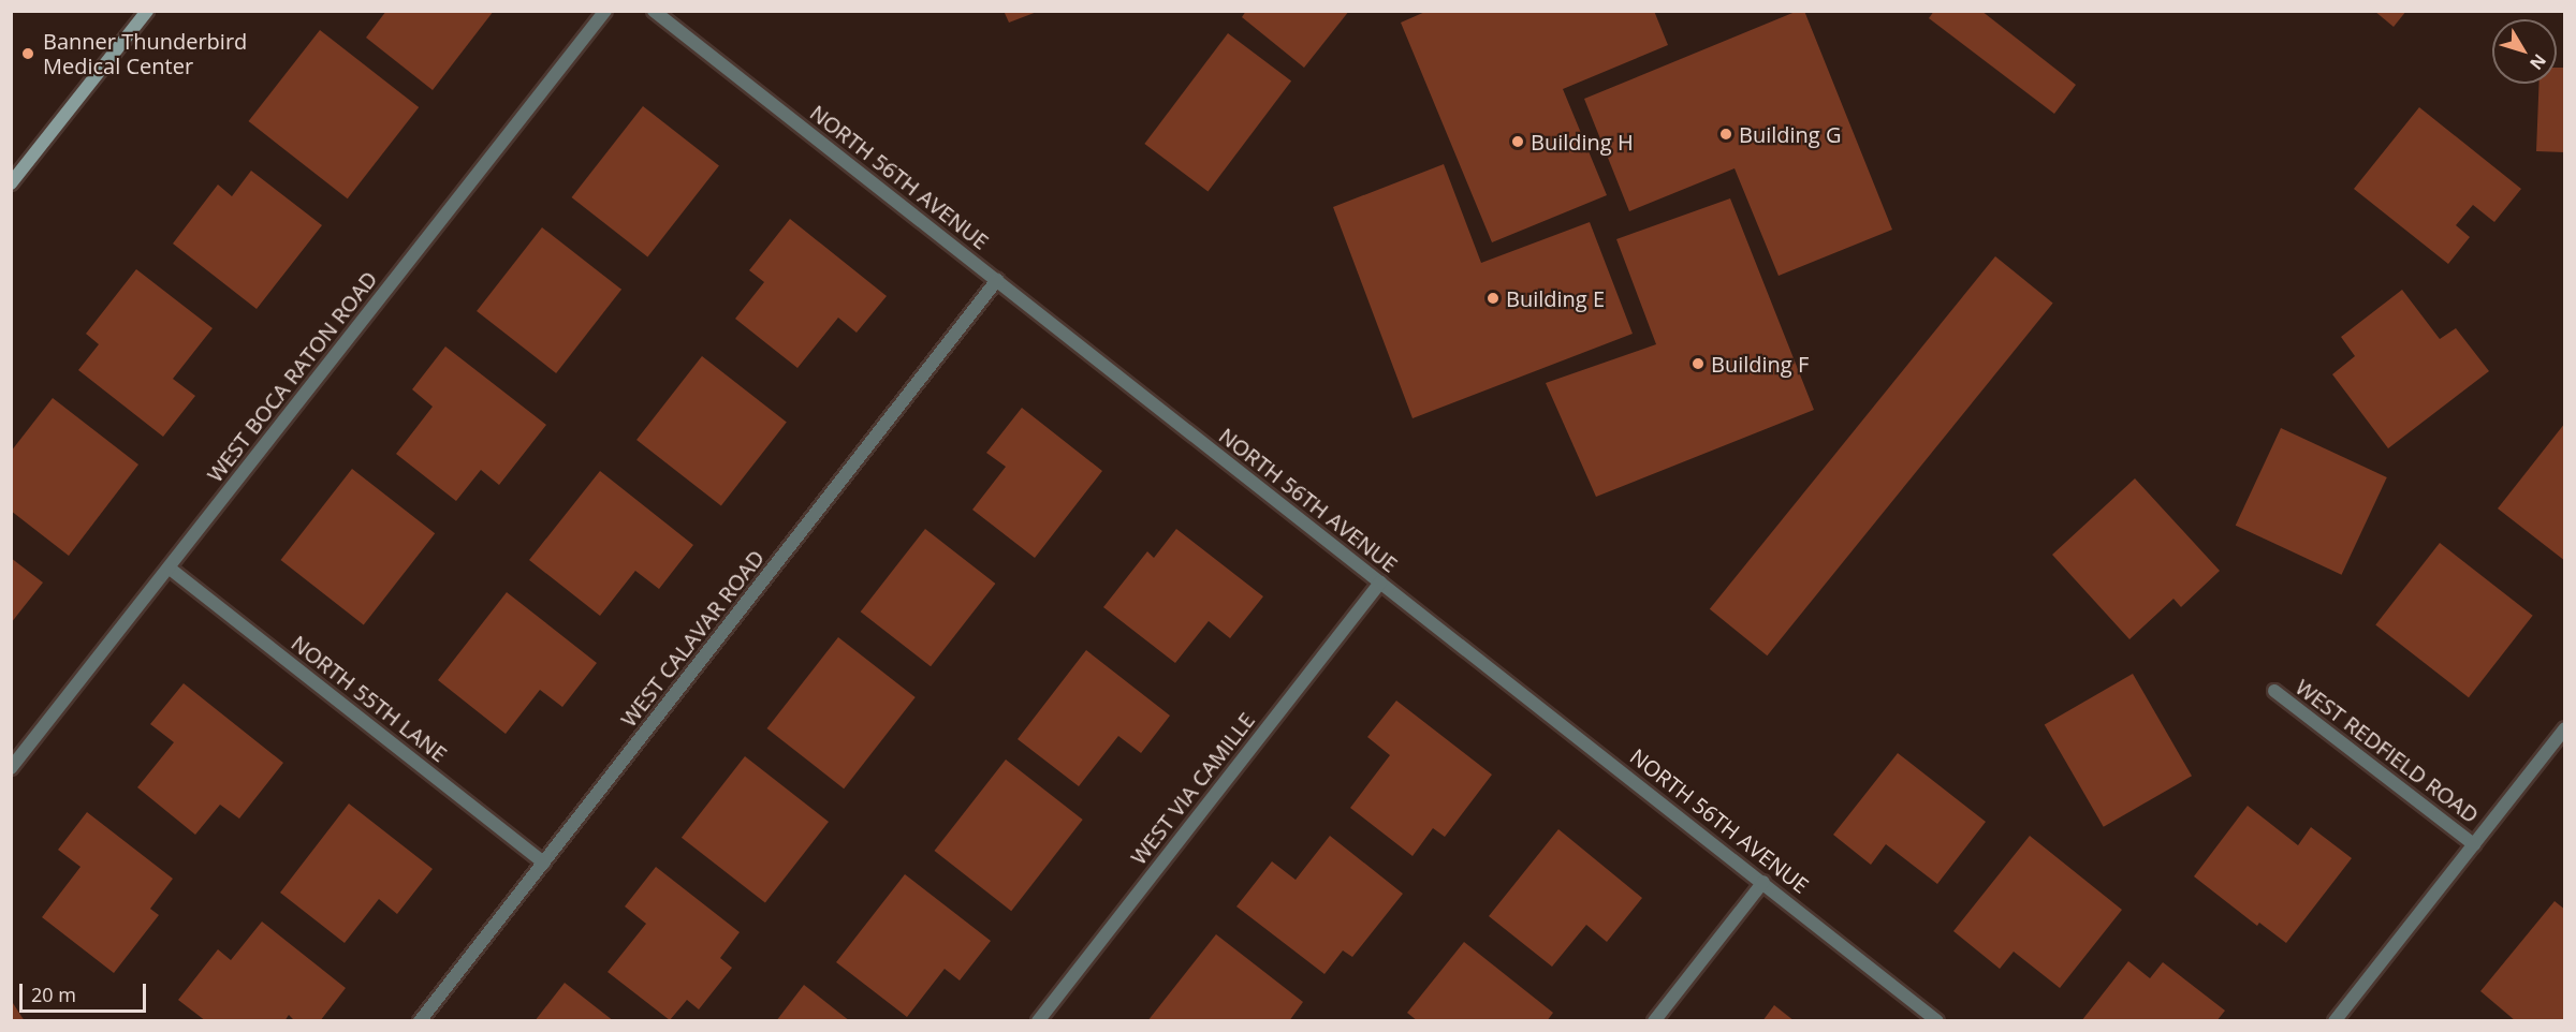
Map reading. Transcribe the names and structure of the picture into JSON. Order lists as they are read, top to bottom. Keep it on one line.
{"streets":{"street":["NORTH 56TH AVENUE","WEST BOCA RATON ROAD","WEST CALAVAR ROAD","NORTH 55TH LANE","WEST REDFIELD ROAD","WEST VIA CAMILLE"]},"crossings":[["NORTH 56TH AVENUE","WEST CALAVAR ROAD"],["NORTH 56TH AVENUE","WEST VIA CAMILLE"],["WEST BOCA RATON ROAD","NORTH 55TH LANE"],["WEST CALAVAR ROAD","NORTH 55TH LANE"]],"places":["Banner Thunderbird Medical Center","Building G","Building H","Building E","Building F"],"scale_bar":"20 m","north":"bottom right"}
